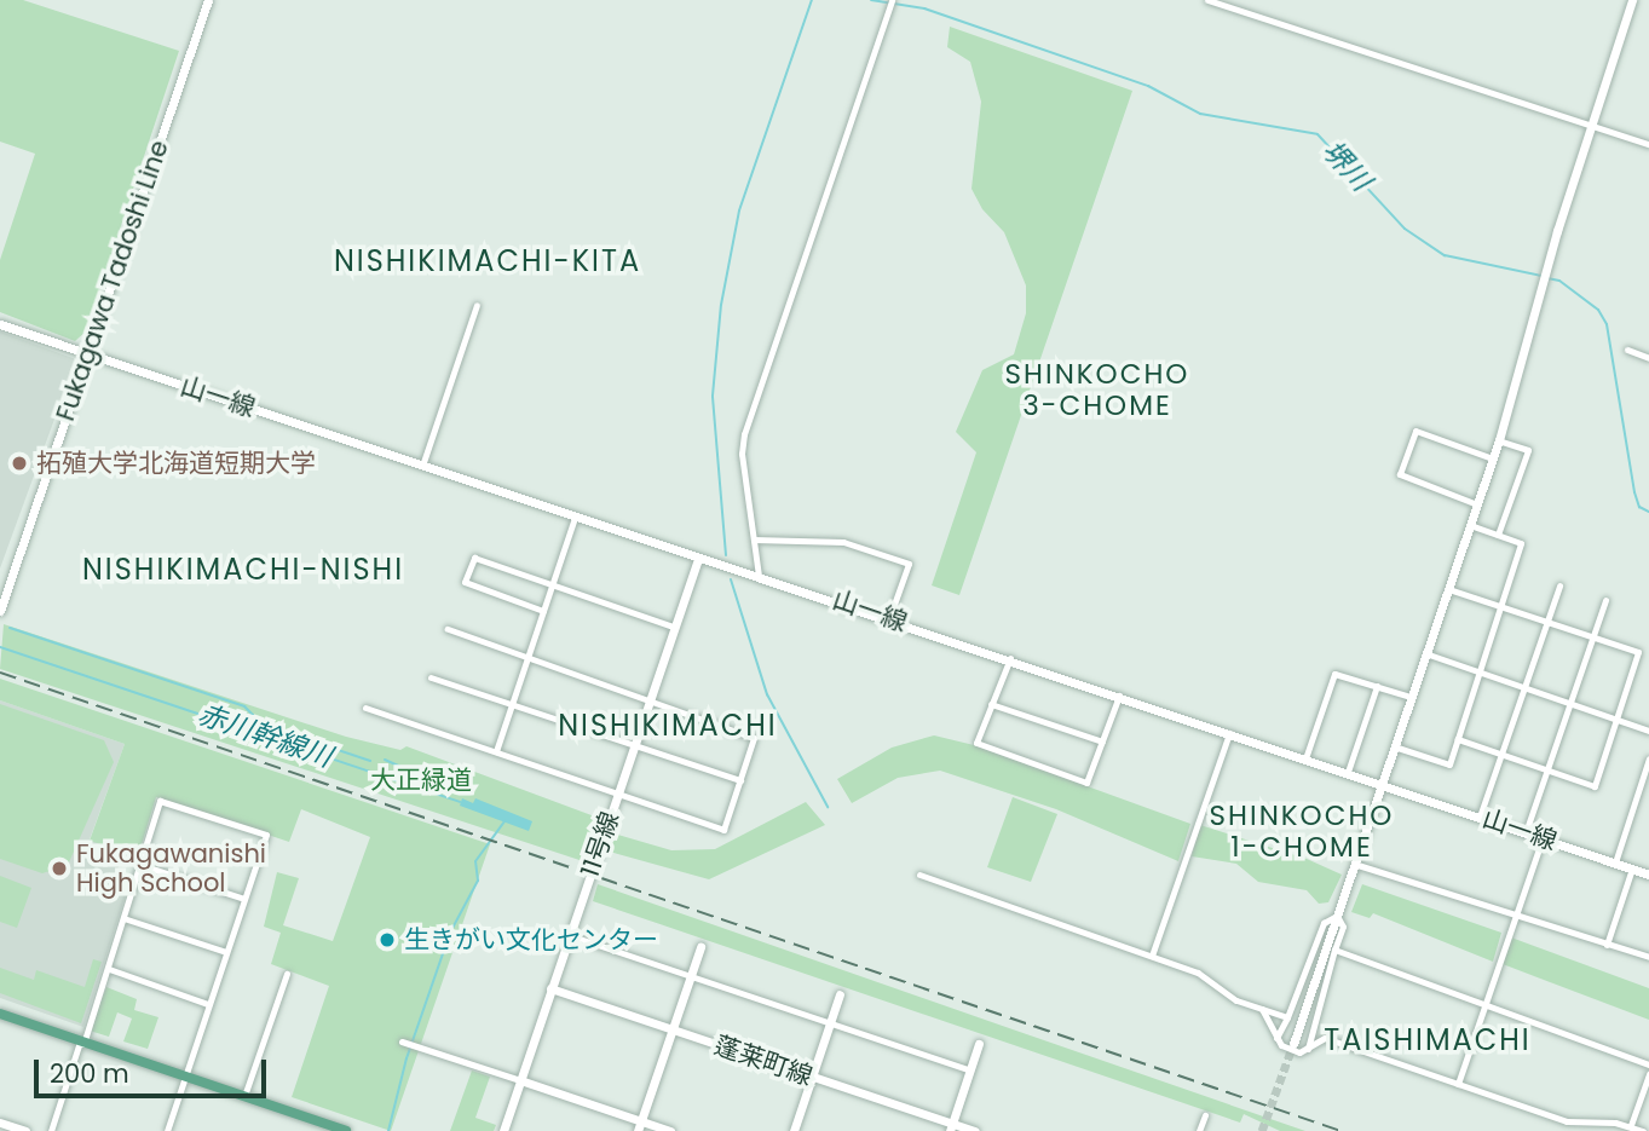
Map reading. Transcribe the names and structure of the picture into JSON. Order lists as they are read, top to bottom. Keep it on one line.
{"streets":{"street":["Fukagawa Tadoshi Line","山一線","11号線","蓬莱町線"]},"crossings":[["Fukagawa Tadoshi Line","山一線"],["山一線","11号線"],["11号線","蓬莱町線"]],"districts":["NISHIKIMACHI-KITA","SHINKOCHO 3-CHOME","NISHIKIMACHI-NISHI","NISHIKIMACHI","SHINKOCHO 1-CHOME","TAISHIMACHI"],"water":["堺川","赤川幹線川"],"parks":["大正緑道"],"places":["拓殖大学北海道短期大学","Fukagawanishi High School","生きがい文化センター"],"scale_bar":"200 m"}
